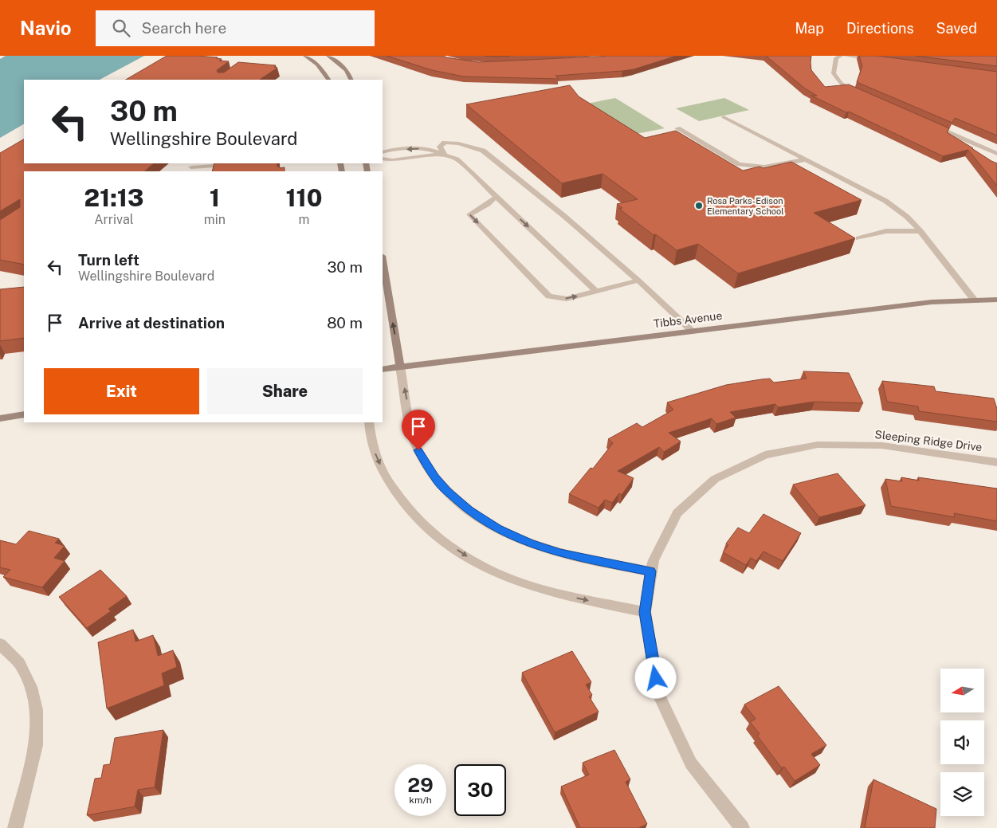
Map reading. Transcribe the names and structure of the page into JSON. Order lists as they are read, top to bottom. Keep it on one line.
{"streets":{"street":["Tibbs Avenue","Sleeping Ridge Drive"]},"places":["Rosa Parks-Edison Elementary School"],"north":"left","page":{"header":"Navio","search":"Search here","nav":["Map","Directions","Saved"],"turn":["30 m","Wellingshire Boulevard"],"eta":["21:13","Arrival","1","min","110","m"],"list":[{"name":"Turn left","note":"Wellingshire Boulevard","value":"30 m"},{"name":"Arrive at destination","value":"80 m"}],"buttons":["Exit","Share"],"speed":"29 km/h","limit":"30"}}
